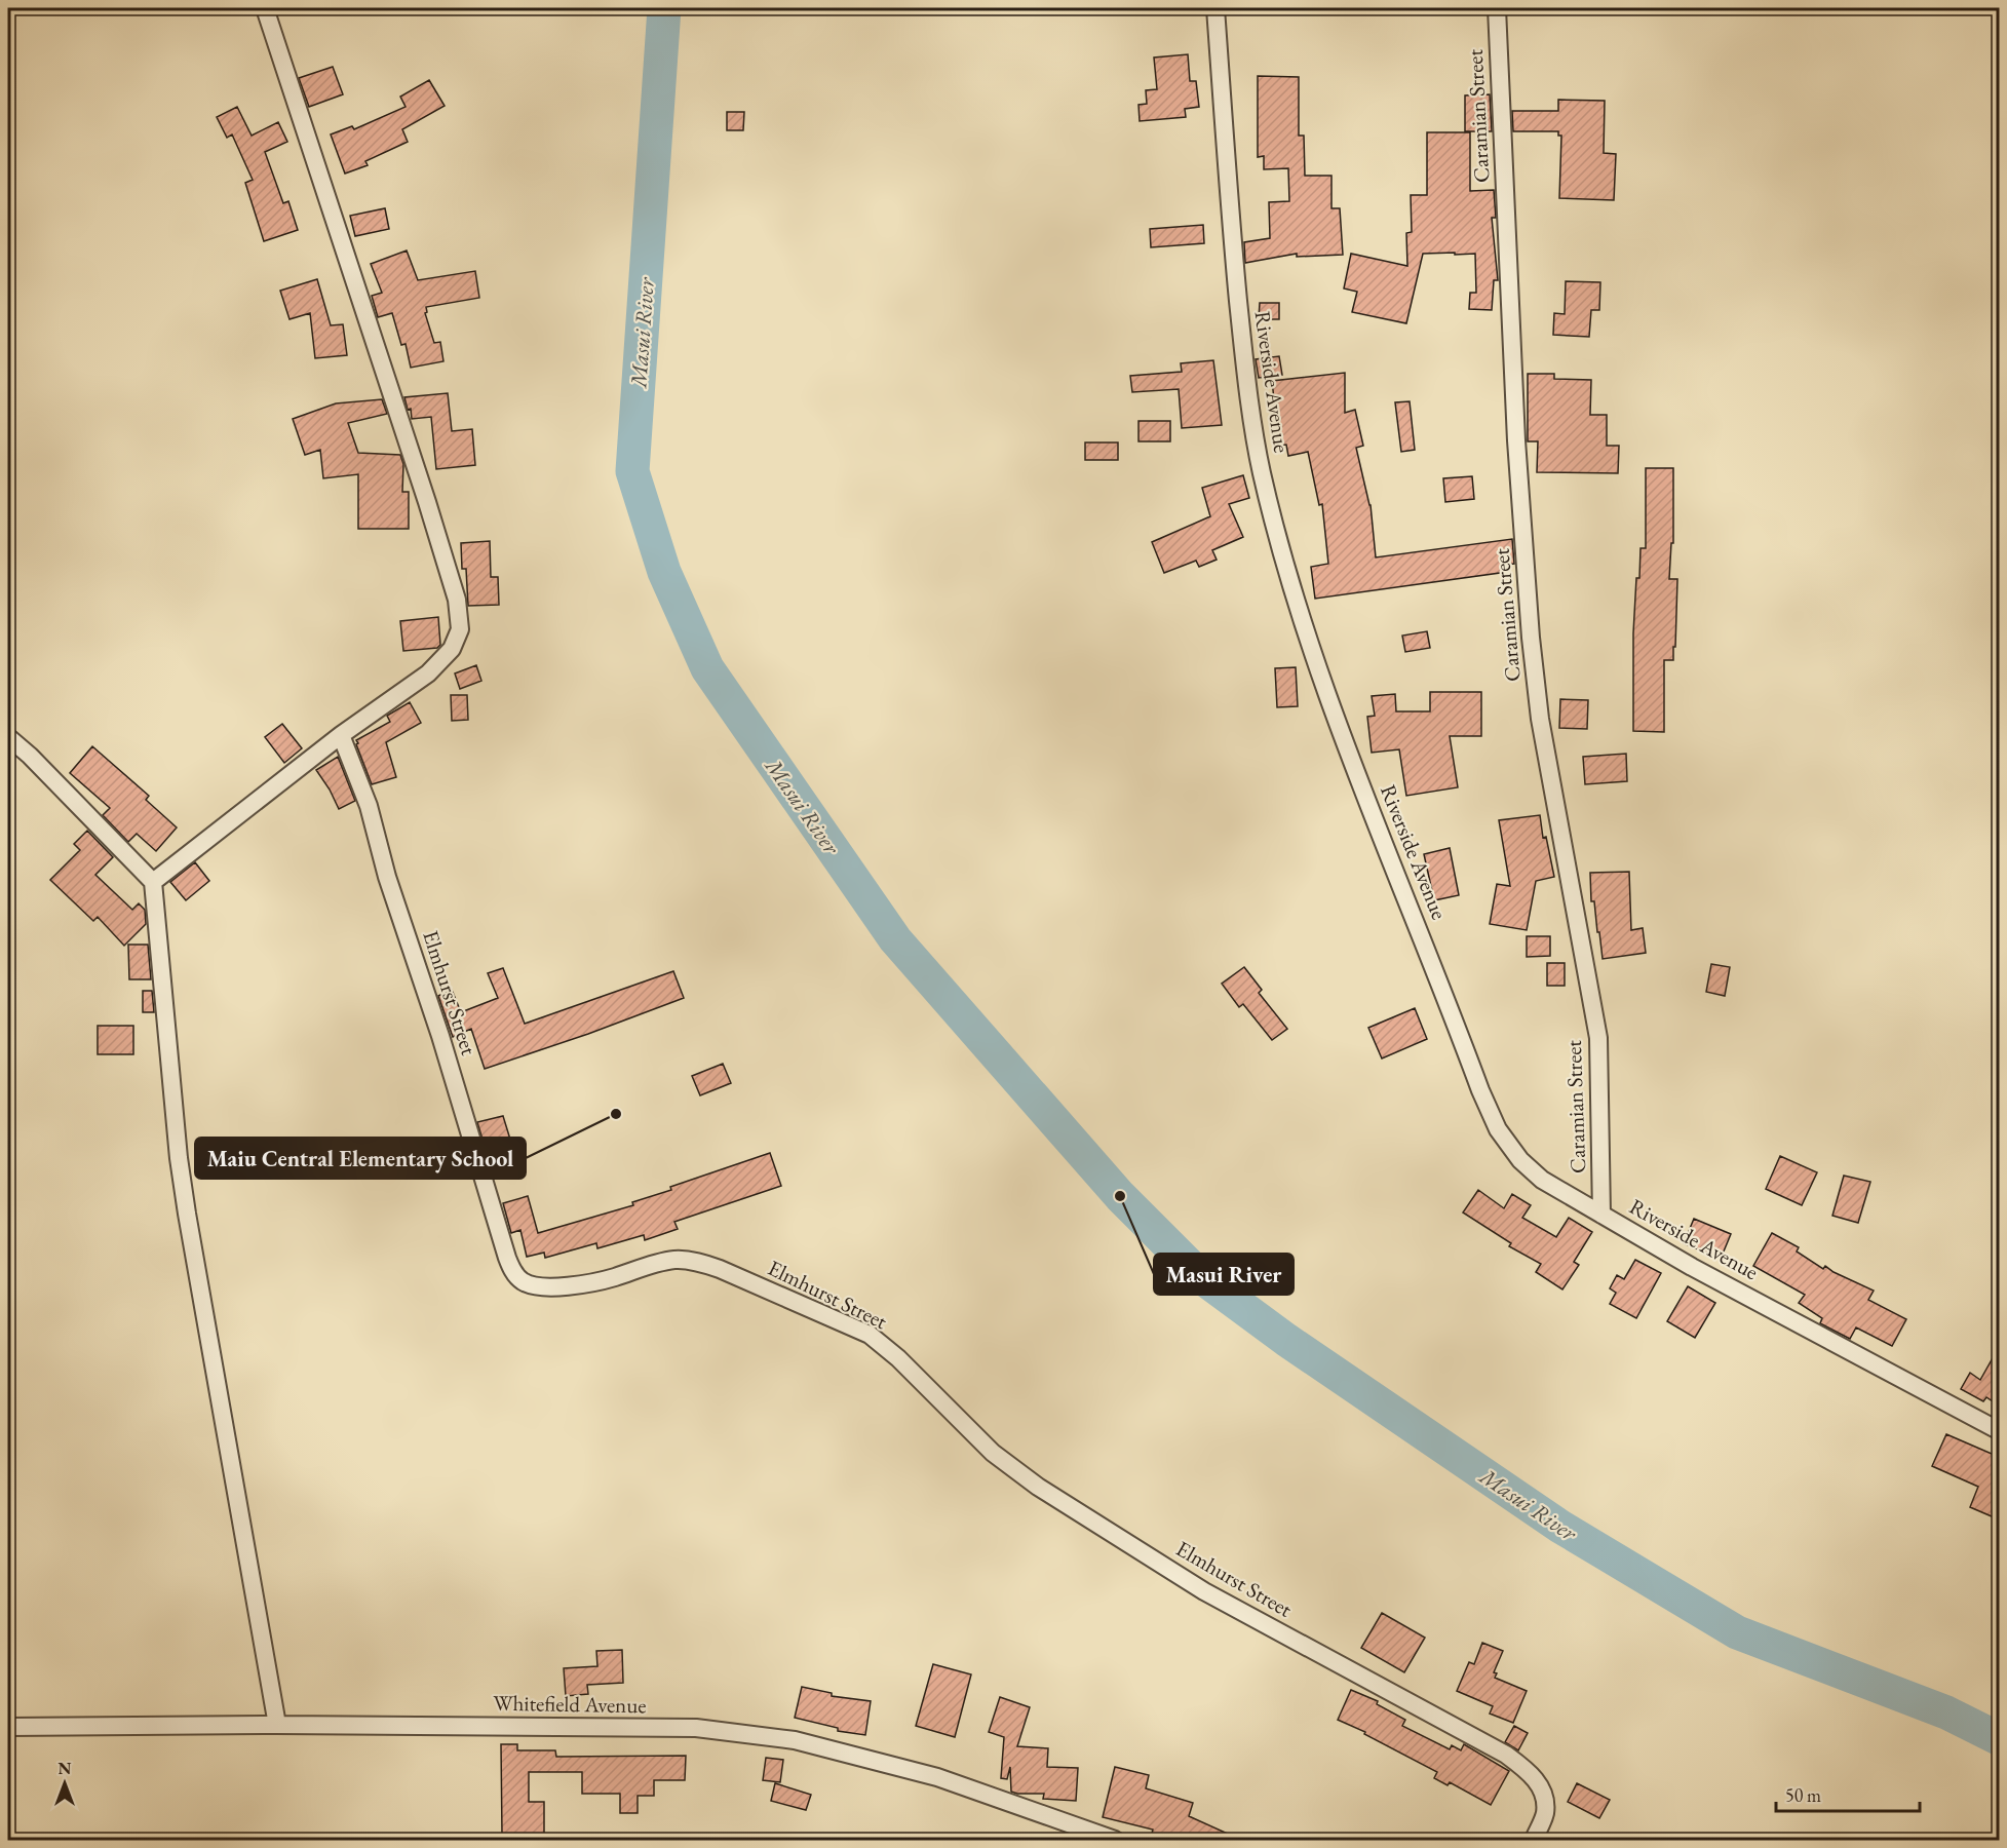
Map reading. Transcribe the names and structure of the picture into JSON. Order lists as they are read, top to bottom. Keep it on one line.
{"streets":{"street":["Caramian Street","Riverside Avenue","Elmhurst Street","Whitefield Avenue"]},"crossings":[["Caramian Street","Riverside Avenue"]],"water":["Masui River"],"places":["Maiu Central Elementary School","Masui River"],"scale_bar":"50 m","north":"top"}
